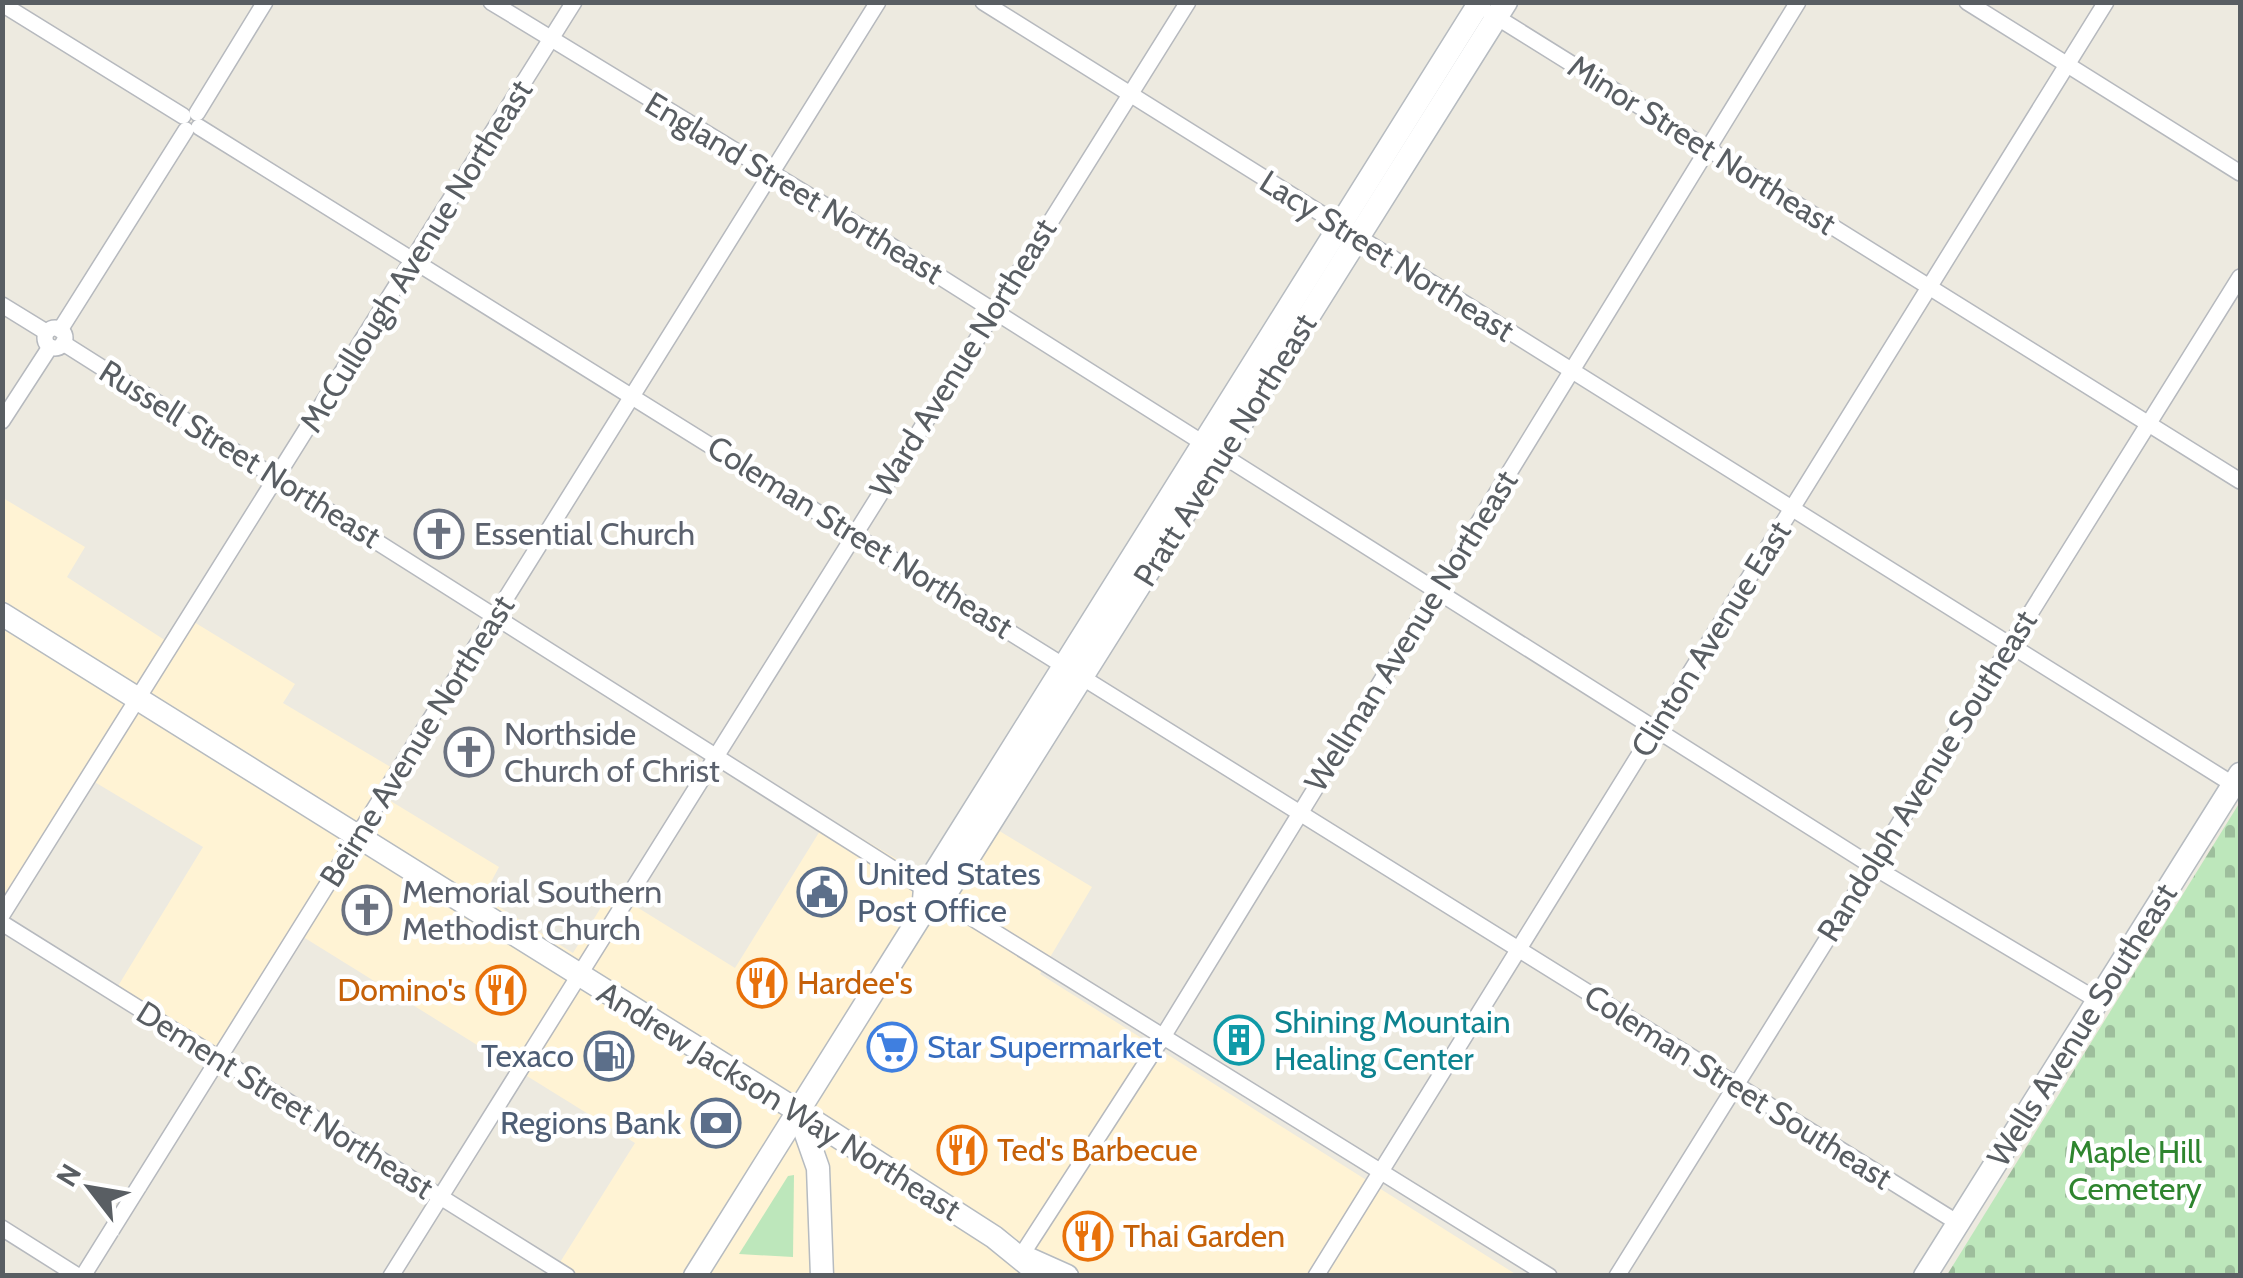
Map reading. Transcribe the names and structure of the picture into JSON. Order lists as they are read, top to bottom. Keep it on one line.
{"streets":{"street":["Minor Street Northeast","England Street Northeast","McCullough Avenue Northeast","Lacy Street Northeast","Ward Avenue Northeast","Pratt Avenue Northeast","Russell Street Northeast","Coleman Street Northeast","Wellman Avenue Northeast","Clinton Avenue East","Beirne Avenue Northeast","Randolph Avenue Southeast","Wells Avenue Southeast","Coleman Street Southeast","Dement Street Northeast","Andrew Jackson Way Northeast"]},"crossings":[["Minor Street Northeast","Pratt Avenue Northeast"],["Minor Street Northeast","Wellman Avenue Northeast"],["Minor Street Northeast","Clinton Avenue East"],["Minor Street Northeast","Randolph Avenue Southeast"],["England Street Northeast","McCullough Avenue Northeast"],["England Street Northeast","Ward Avenue Northeast"],["England Street Northeast","Pratt Avenue Northeast"],["England Street Northeast","Wellman Avenue Northeast"],["England Street Northeast","Clinton Avenue East"],["England Street Northeast","Beirne Avenue Northeast"],["England Street Northeast","Randolph Avenue Southeast"],["England Street Northeast","Wells Avenue Southeast"],["McCullough Avenue Northeast","Russell Street Northeast"],["McCullough Avenue Northeast","Coleman Street Northeast"],["McCullough Avenue Northeast","Andrew Jackson Way Northeast"],["Lacy Street Northeast","Ward Avenue Northeast"],["Lacy Street Northeast","Pratt Avenue Northeast"],["Lacy Street Northeast","Wellman Avenue Northeast"],["Lacy Street Northeast","Clinton Avenue East"],["Lacy Street Northeast","Randolph Avenue Southeast"],["Lacy Street Northeast","Wells Avenue Southeast"],["Ward Avenue Northeast","Russell Street Northeast"],["Ward Avenue Northeast","Coleman Street Northeast"],["Ward Avenue Northeast","Dement Street Northeast"],["Ward Avenue Northeast","Andrew Jackson Way Northeast"],["Pratt Avenue Northeast","Russell Street Northeast"],["Pratt Avenue Northeast","Coleman Street Northeast"],["Pratt Avenue Northeast","Andrew Jackson Way Northeast"],["Russell Street Northeast","Wellman Avenue Northeast"],["Russell Street Northeast","Clinton Avenue East"],["Russell Street Northeast","Beirne Avenue Northeast"],["Coleman Street Northeast","Wellman Avenue Northeast"],["Coleman Street Northeast","Clinton Avenue East"],["Coleman Street Northeast","Beirne Avenue Northeast"],["Coleman Street Northeast","Coleman Street Southeast"],["Wellman Avenue Northeast","Andrew Jackson Way Northeast"],["Clinton Avenue East","Coleman Street Southeast"],["Beirne Avenue Northeast","Dement Street Northeast"],["Beirne Avenue Northeast","Andrew Jackson Way Northeast"],["Randolph Avenue Southeast","Coleman Street Southeast"],["Wells Avenue Southeast","Coleman Street Southeast"]],"parks":["Maple Hill Cemetery"],"places":{"church":["Essential Church","Northside Church of Christ","Memorial Southern Methodist Church"],"public building":["United States Post Office"],"restaurant":["Hardee's","Domino's","Ted's Barbecue","Thai Garden"],"building":["Shining Mountain Healing Center"],"supermarket":["Star Supermarket"],"fuel station":["Texaco"],"bank":["Regions Bank"]},"north":"top left"}
